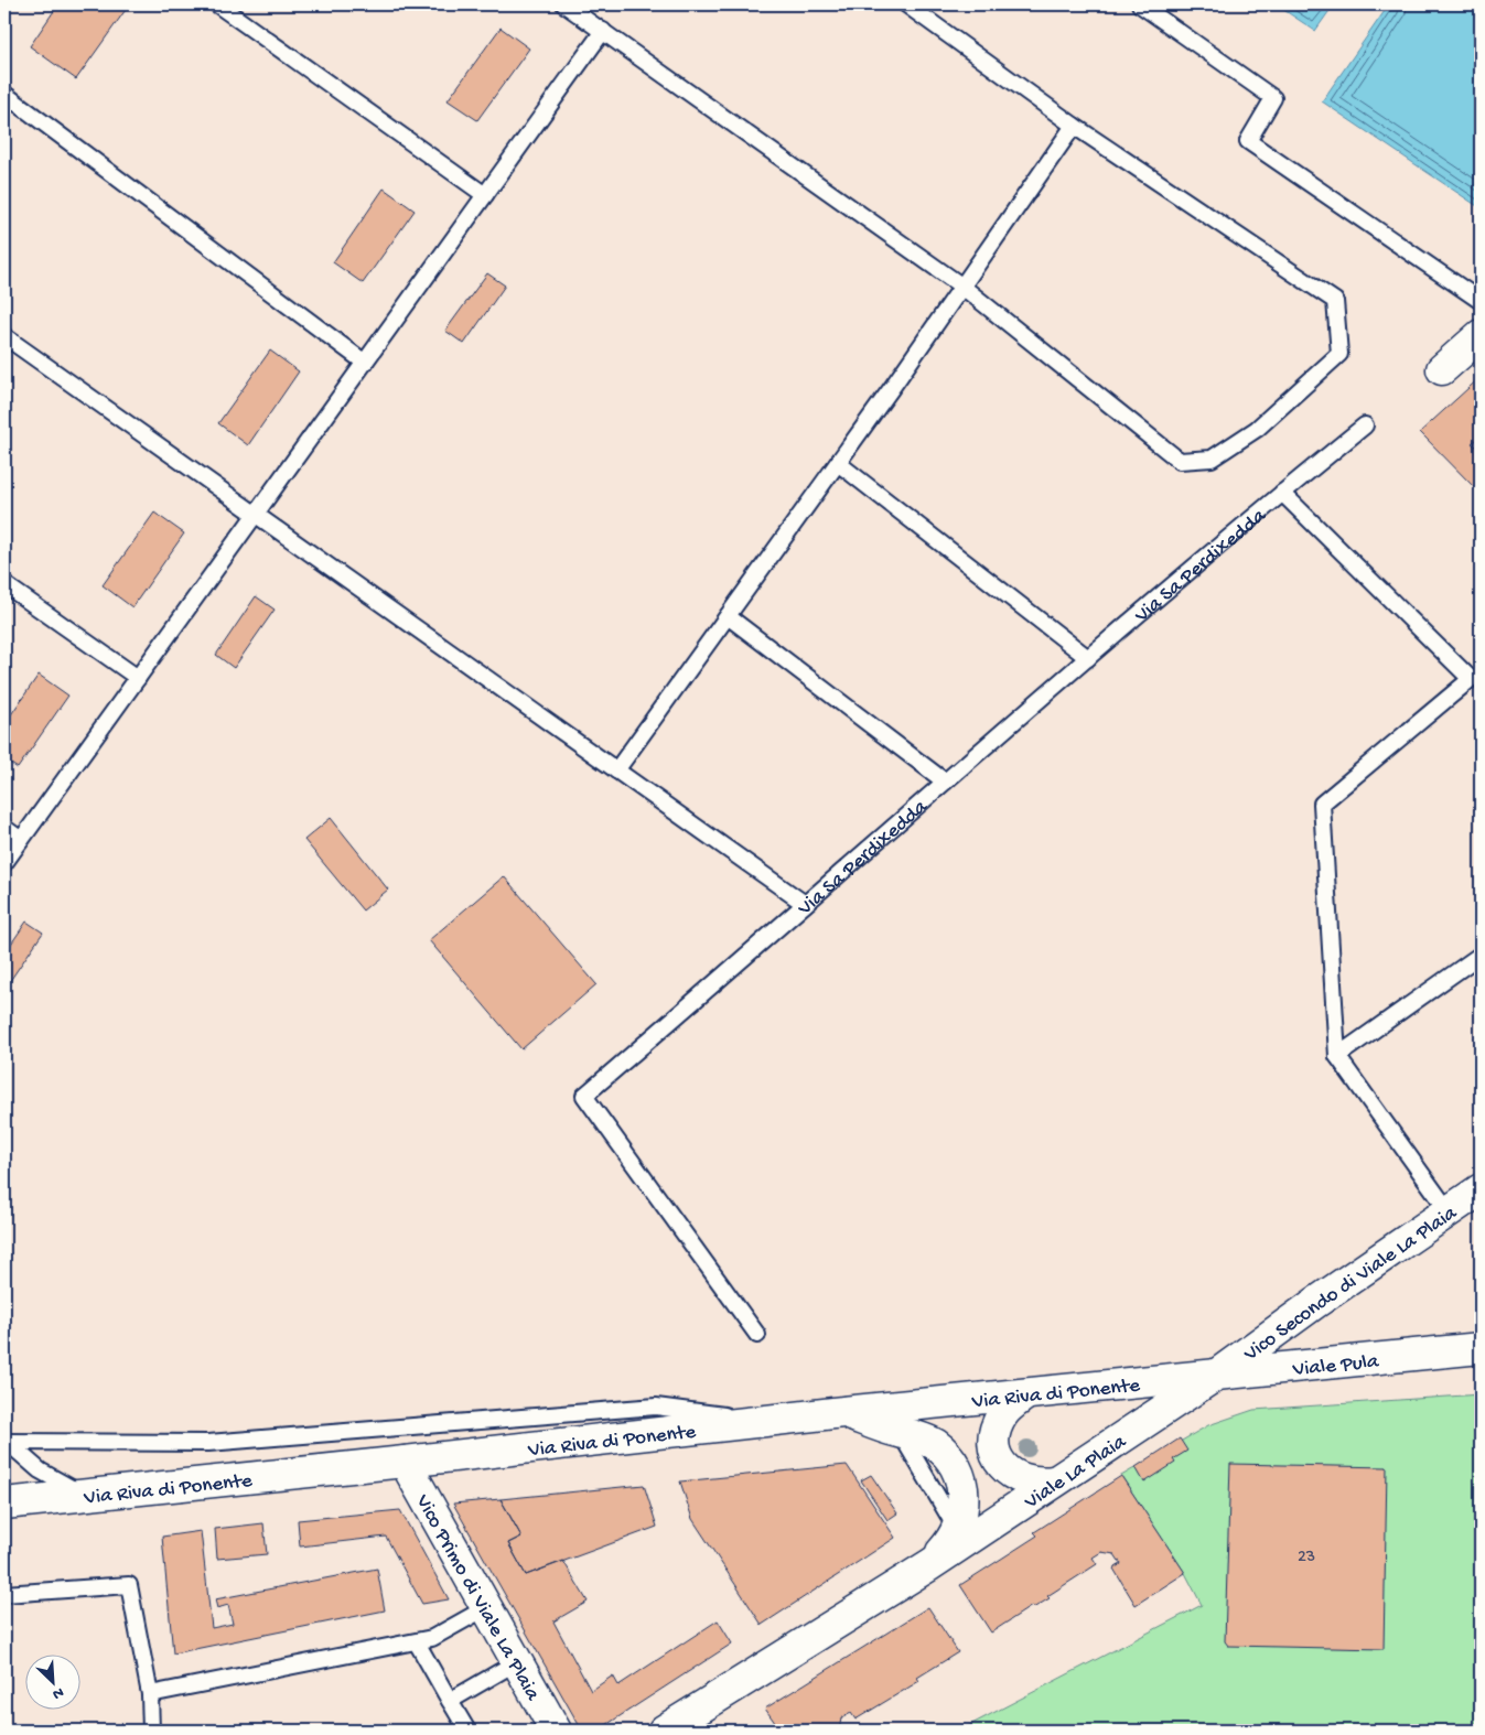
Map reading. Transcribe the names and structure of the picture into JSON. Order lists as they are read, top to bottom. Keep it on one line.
{"streets":{"main road":["Vico Secondo di Viale La Plaia","Viale Pula","Via Riva di Ponente","Viale La Plaia","Vico Primo di Viale La Plaia"],"lane":["Via Sa Perdixedda"]},"crossings":[["Vico Secondo di Viale La Plaia","Viale Pula"],["Vico Secondo di Viale La Plaia","Via Riva di Ponente"],["Vico Secondo di Viale La Plaia","Viale La Plaia"],["Viale Pula","Via Riva di Ponente"],["Viale Pula","Viale La Plaia"],["Via Riva di Ponente","Viale La Plaia"],["Via Riva di Ponente","Vico Primo di Viale La Plaia"]],"house_numbers":["23"],"north":"bottom right"}
